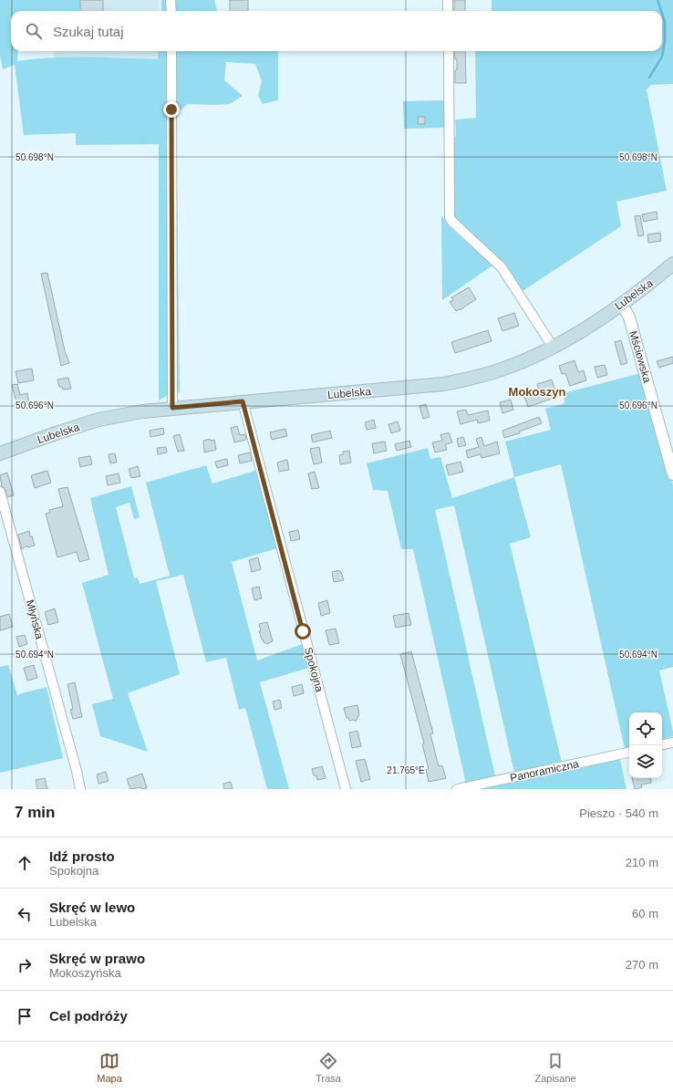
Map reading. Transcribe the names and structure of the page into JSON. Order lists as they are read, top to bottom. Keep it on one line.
{"streets":{"main road":["Lubelska"],"street":["Mściowska","Młyńska","Spokojna","Panoramiczna"]},"crossings":[["Lubelska","Mściowska"],["Lubelska","Spokojna"]],"districts":["Mokoszyn"],"page":{"search":"Szukaj tutaj","heading":["7 min","Pieszo · 540 m"],"list":[["Idź prosto","Spokojna","210 m"],["Skręć w lewo","Lubelska","60 m"],["Skręć w prawo","Mokoszyńska","270 m"],"Cel podróży"],"nav":["Mapa","Trasa","Zapisane"]},"coordinates":["50.698°N","50.696°N","50.694°N","21.765°E"]}
